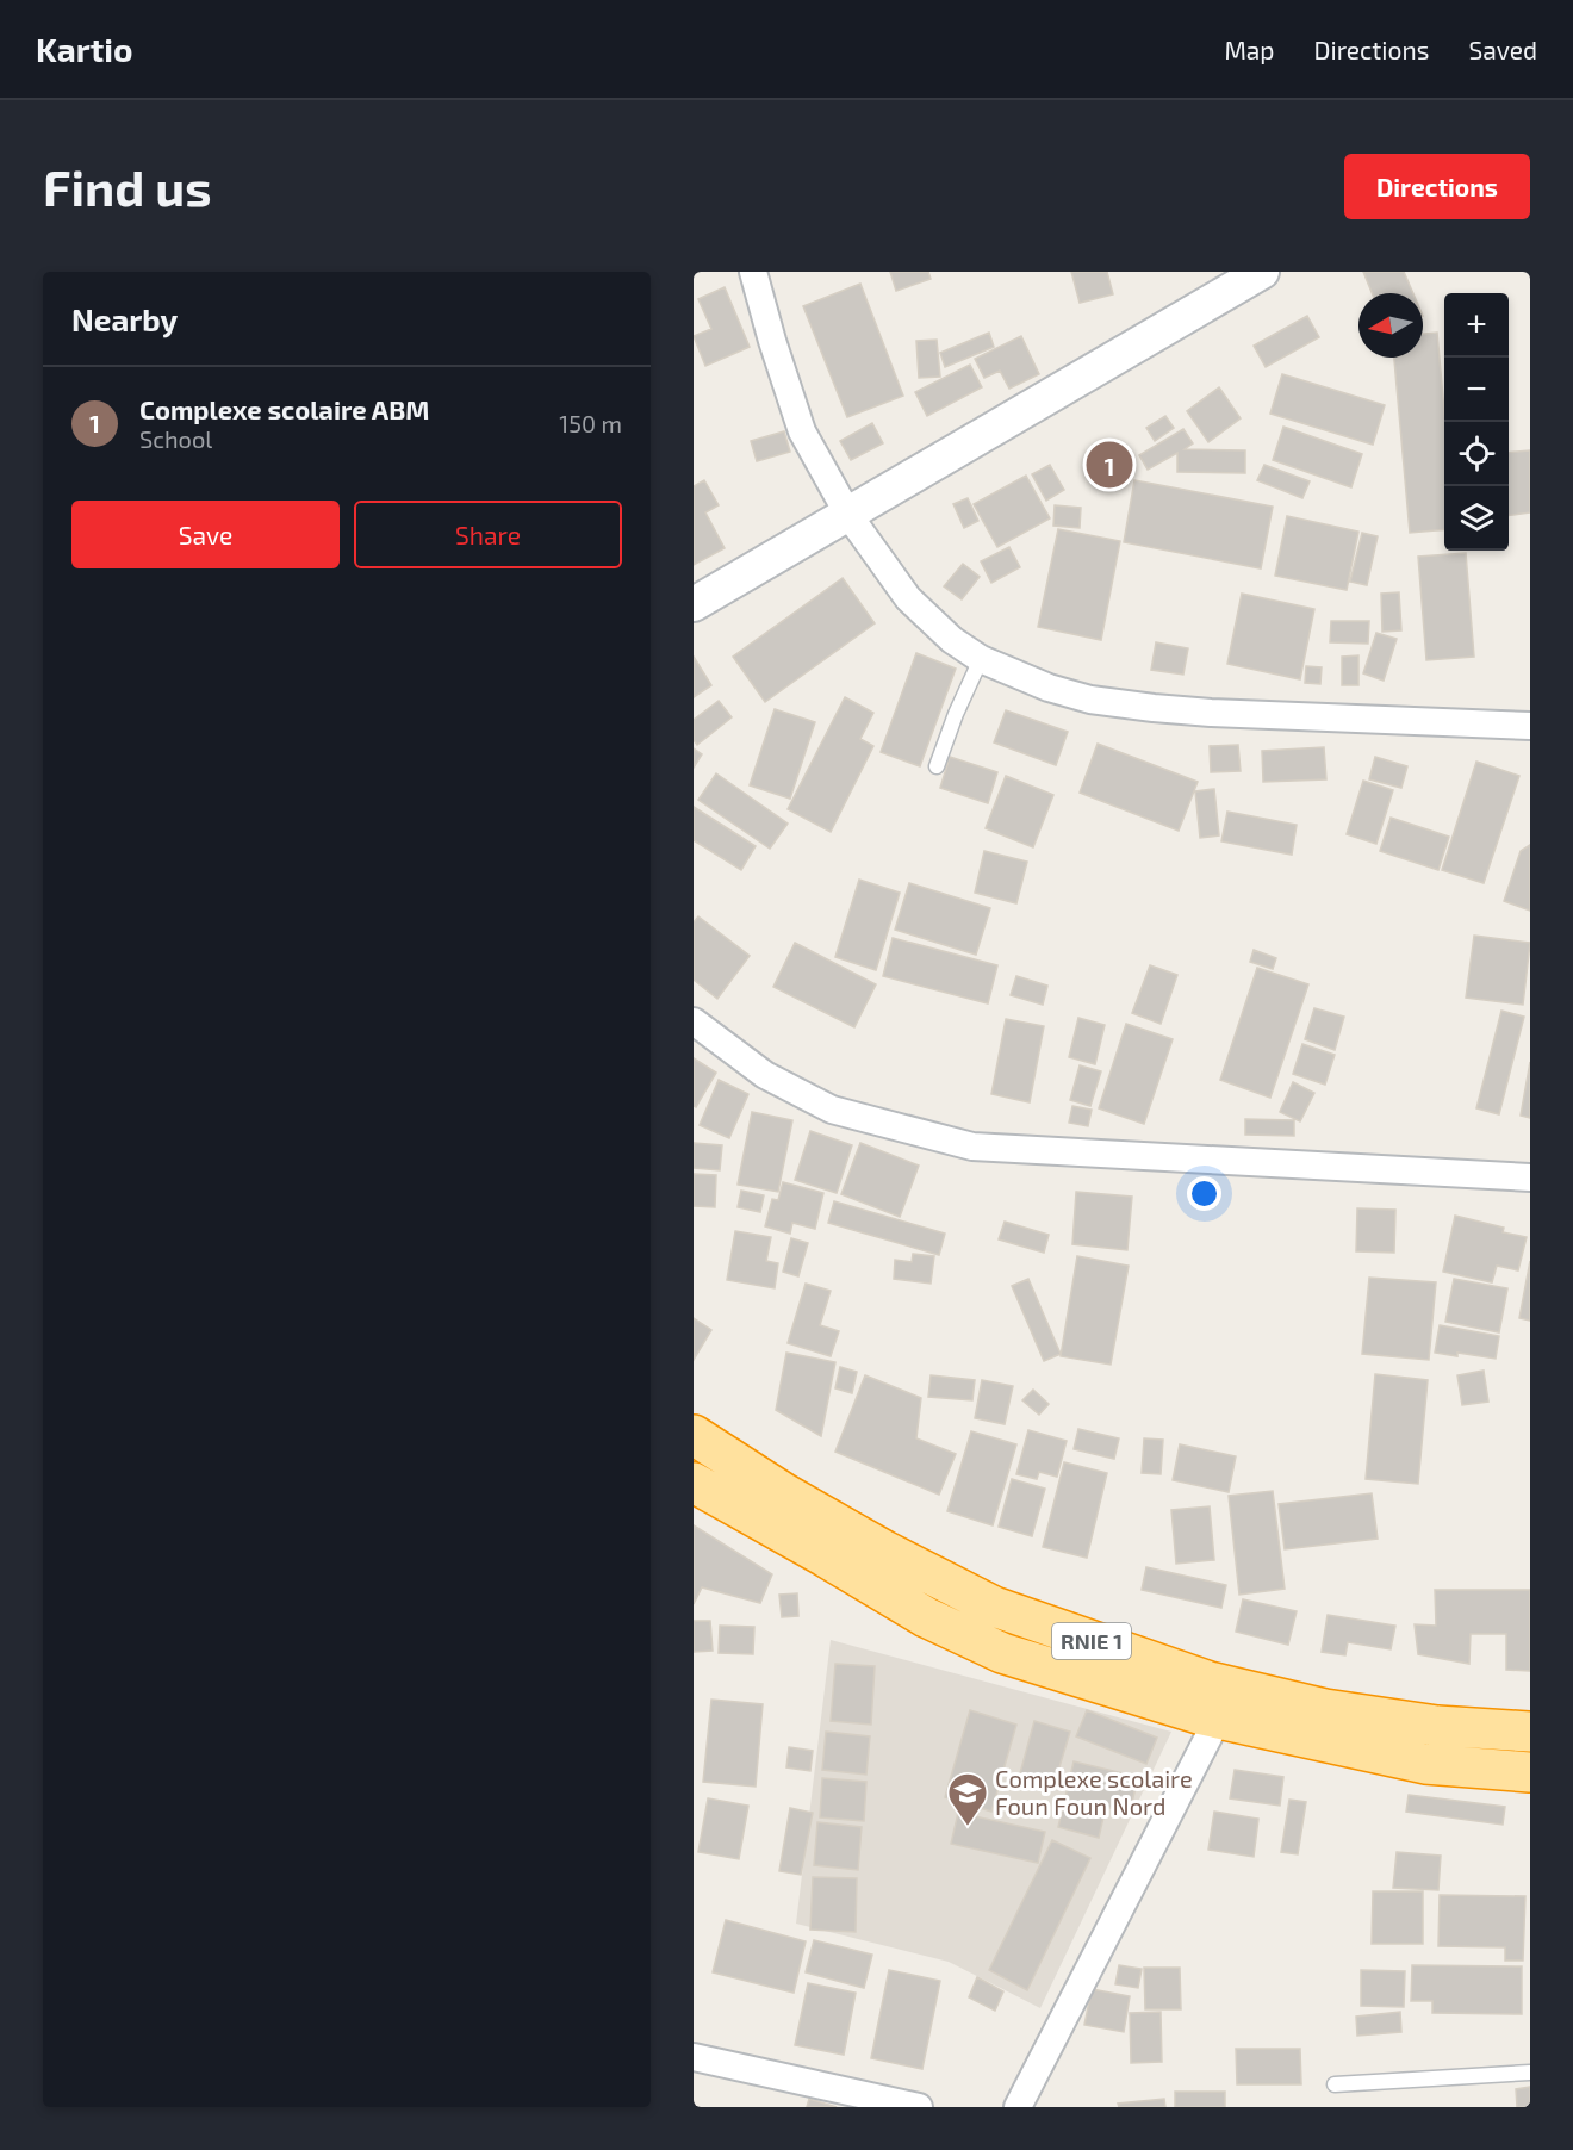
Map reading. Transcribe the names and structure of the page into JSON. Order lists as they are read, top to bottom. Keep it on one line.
{"streets":{"highway":["RNIE 1"]},"places":{"school or university":["Complexe scolaire Foun Foun Nord"]},"north":"left","page":{"header":"Kartio","nav":["Map","Directions","Saved"],"buttons":["Directions",["Save","Share"]],"title":"Find us","heading":"Nearby","map_buttons":["+","−"],"list":[{"mark":"1","name":"Complexe scolaire ABM","note":"School","value":"150 m"}],"pins":"1"}}
